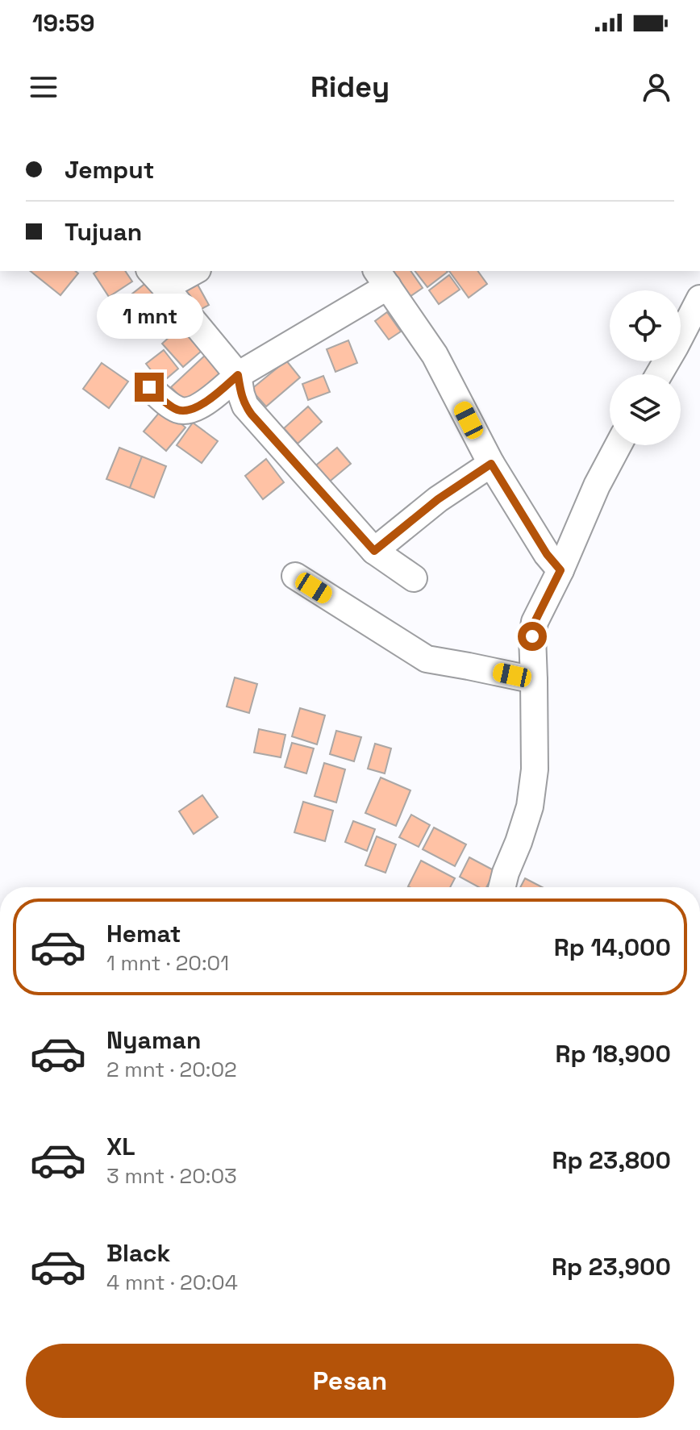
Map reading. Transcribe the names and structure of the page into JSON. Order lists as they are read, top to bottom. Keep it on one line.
{"page":{"status":"19:59","header":"Ridey","banner":["Jemput","Tujuan"],"bubble":"1 mnt","list":[{"name":"Hemat","note":"1 mnt · 20:01","value":"Rp 14,000"},{"name":"Nyaman","note":"2 mnt · 20:02","value":"Rp 18,900"},{"name":"XL","note":"3 mnt · 20:03","value":"Rp 23,800"},{"name":"Black","note":"4 mnt · 20:04","value":"Rp 23,900"}],"buttons":"Pesan"}}
